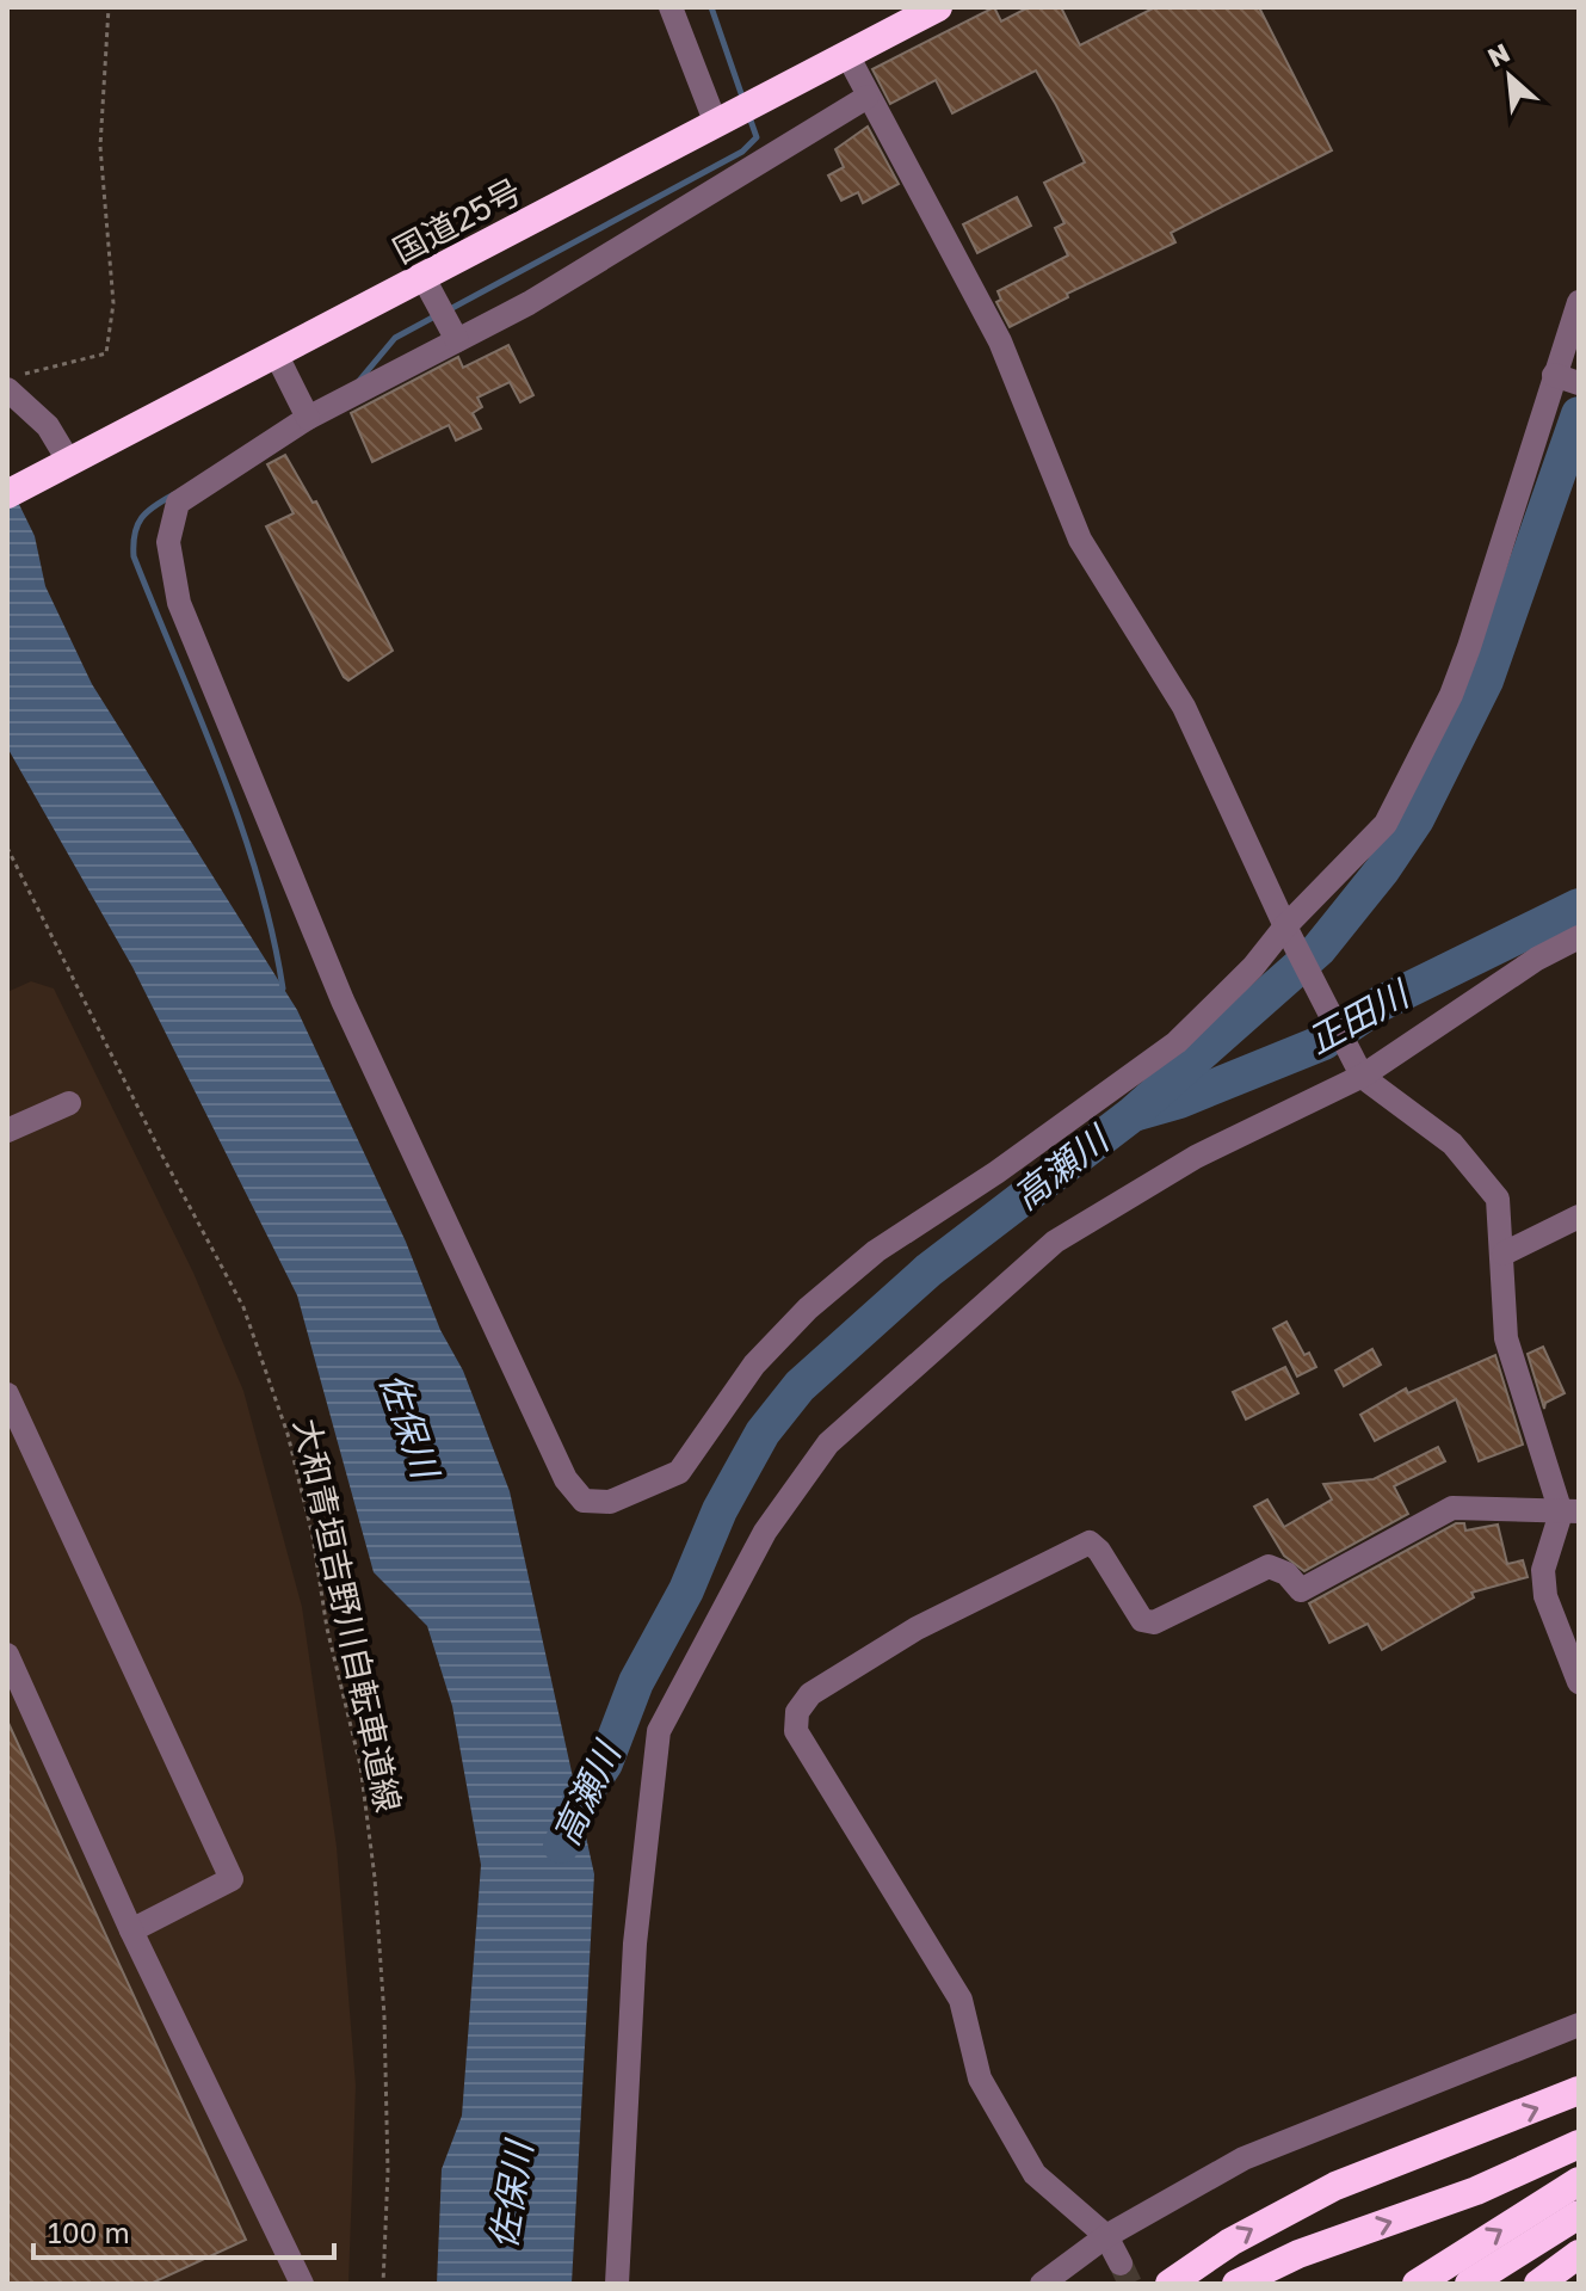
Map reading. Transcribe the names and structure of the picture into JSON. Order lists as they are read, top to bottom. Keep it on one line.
{"streets":{"highway":["国道25号"],"path":["大和青垣吉野川自転車道線"]},"water":["正田川","高瀬川","佐保川"],"scale_bar":"100 m","north":"top left"}
